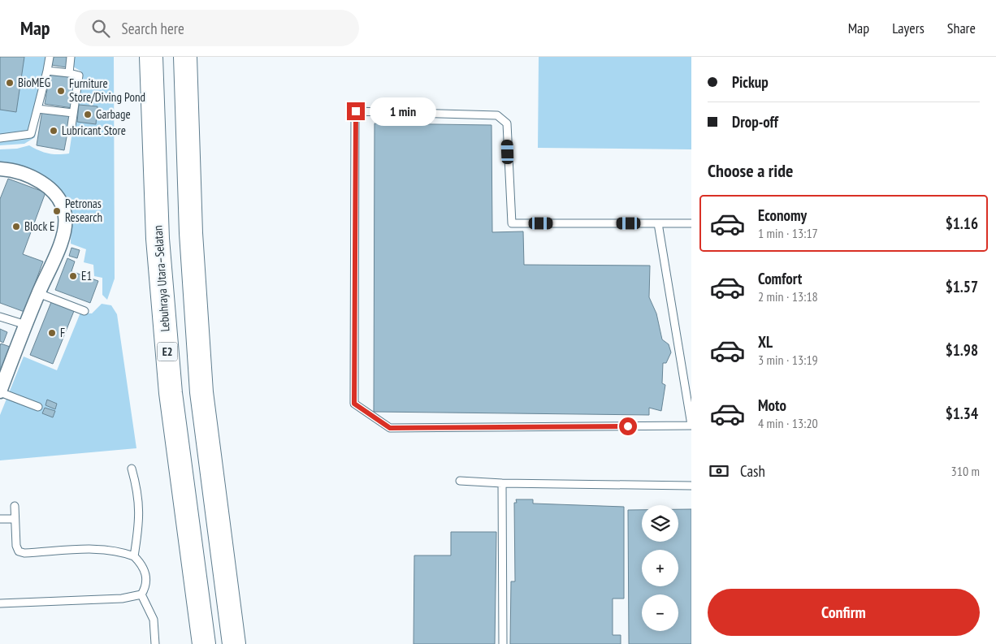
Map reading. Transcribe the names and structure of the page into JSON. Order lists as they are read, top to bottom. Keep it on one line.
{"streets":{"highway":["Lebuhraya Utara–Selatan","E2"]},"places":["BioMEG","Furniture Store/Diving Pond","Garbage","Lubricant Store","Petronas Research","Block E","E1","F"],"page":{"header":"Map","search":"Search here","nav":["Map","Layers","Share"],"banner":["Pickup","Drop-off"],"bubble":"1 min","heading":"Choose a ride","list":[{"name":"Economy","note":"1 min · 13:17","value":"$1.16"},{"name":"Comfort","note":"2 min · 13:18","value":"$1.57"},{"name":"XL","note":"3 min · 13:19","value":"$1.98"},{"name":"Moto","note":"4 min · 13:20","value":"$1.34"}],"pay":["Cash","310 m"],"map_buttons":["+","−"],"buttons":"Confirm"}}
